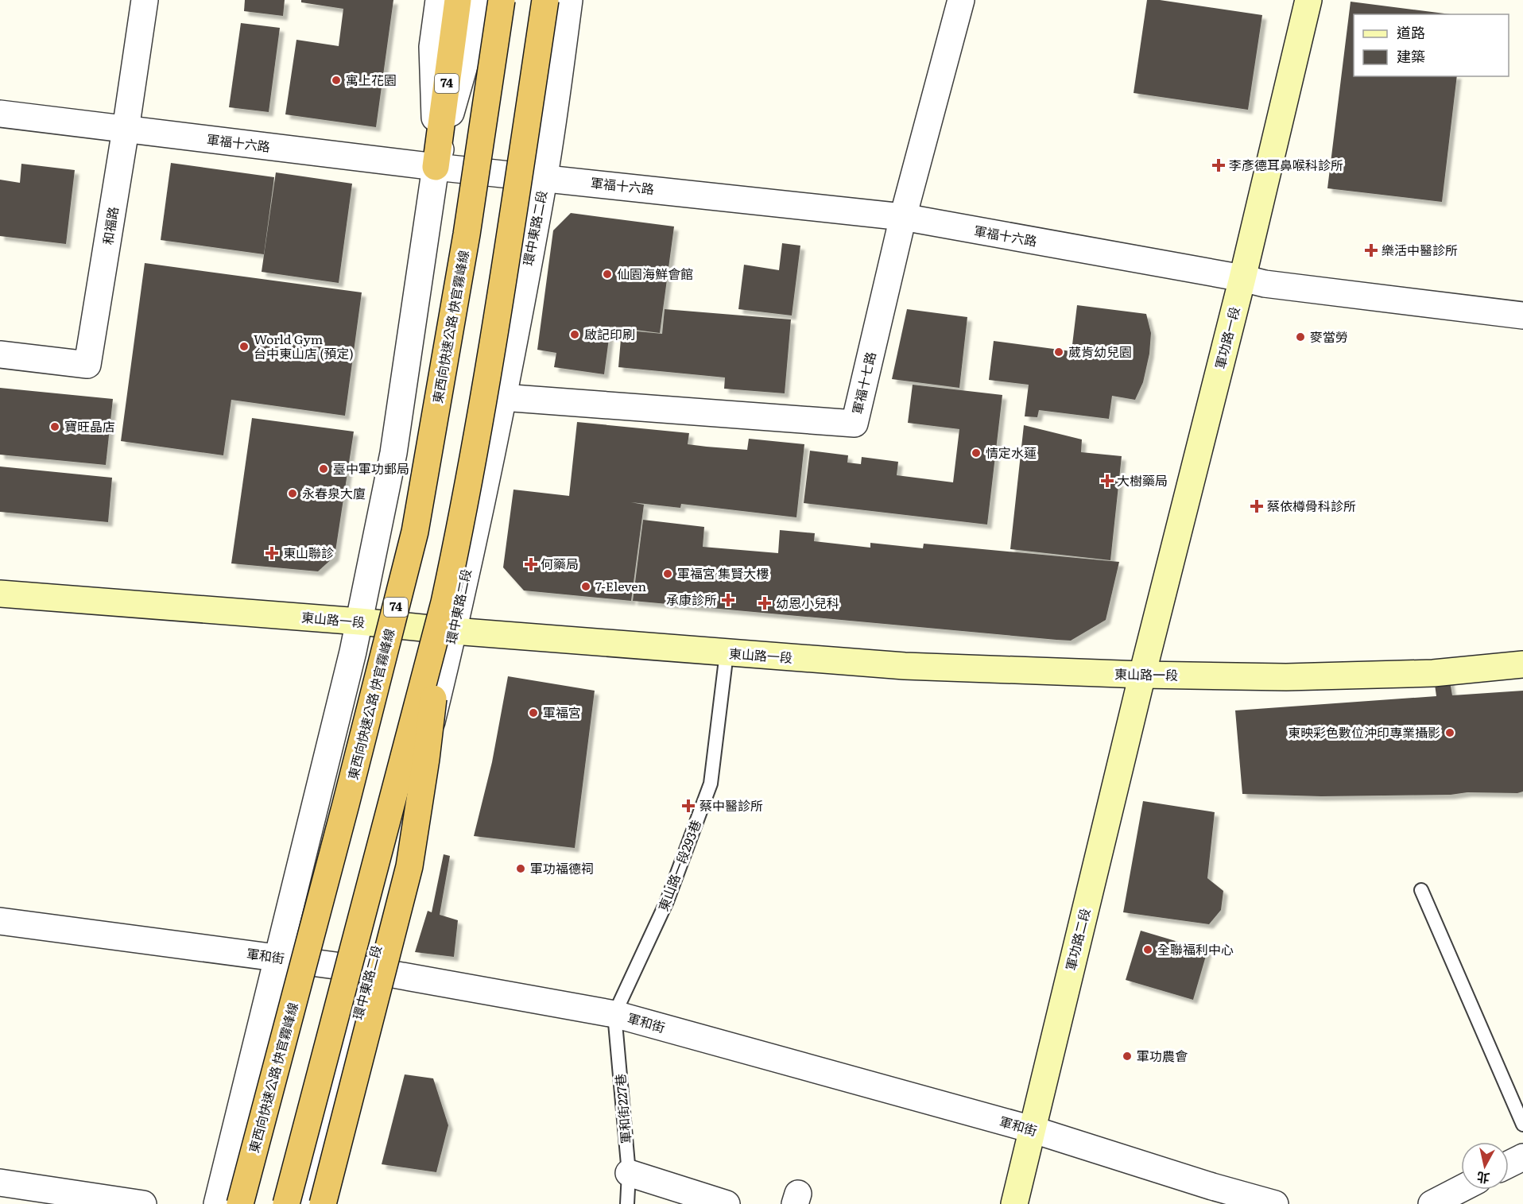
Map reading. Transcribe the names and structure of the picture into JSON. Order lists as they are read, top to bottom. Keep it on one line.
{"streets":{"highway":["74","東西向快速公路 快官霧峰線"],"main road":["軍功路一段","東山路一段","軍功路二段"],"street":["軍福十六路","和福路","環中東路二段","軍福十七路","軍和街"],"lane":["東山路一段293巷","軍和街227巷"]},"crossings":[["74","軍福十六路"],["軍福十六路","和福路"],["軍福十六路","環中東路二段"],["軍福十六路","軍功路一段"],["軍福十六路","軍福十七路"],["環中東路二段","軍福十七路"],["環中東路二段","東山路一段"],["環中東路二段","軍和街"],["軍功路一段","東山路一段"],["軍功路一段","軍功路二段"],["東山路一段","東山路一段293巷"],["東山路一段","軍功路二段"],["東山路一段293巷","軍和街"],["東山路一段293巷","軍和街227巷"],["軍功路二段","軍和街"],["軍和街","軍和街227巷"]],"places":{"other":["寓上花園","仙園海鮮會館","啟記印刷","麥當勞","World Gym 台中東山店 (預定)","葳肯幼兒園","寶旺晶店","情定水蓮","臺中軍功郵局","永春泉大廈","軍福宮 集賢大樓","7-Eleven","軍福宮","東映彩色數位沖印專業攝影","軍功福德祠","全聯福利中心","軍功農會"],"health":["李彥德耳鼻喉科診所","樂活中醫診所","大樹藥局","蔡依樽骨科診所","東山聯診","何藥局","承康診所","幼恩小兒科","蔡中醫診所"]},"legend":["道路","建築"],"north":"bottom"}
